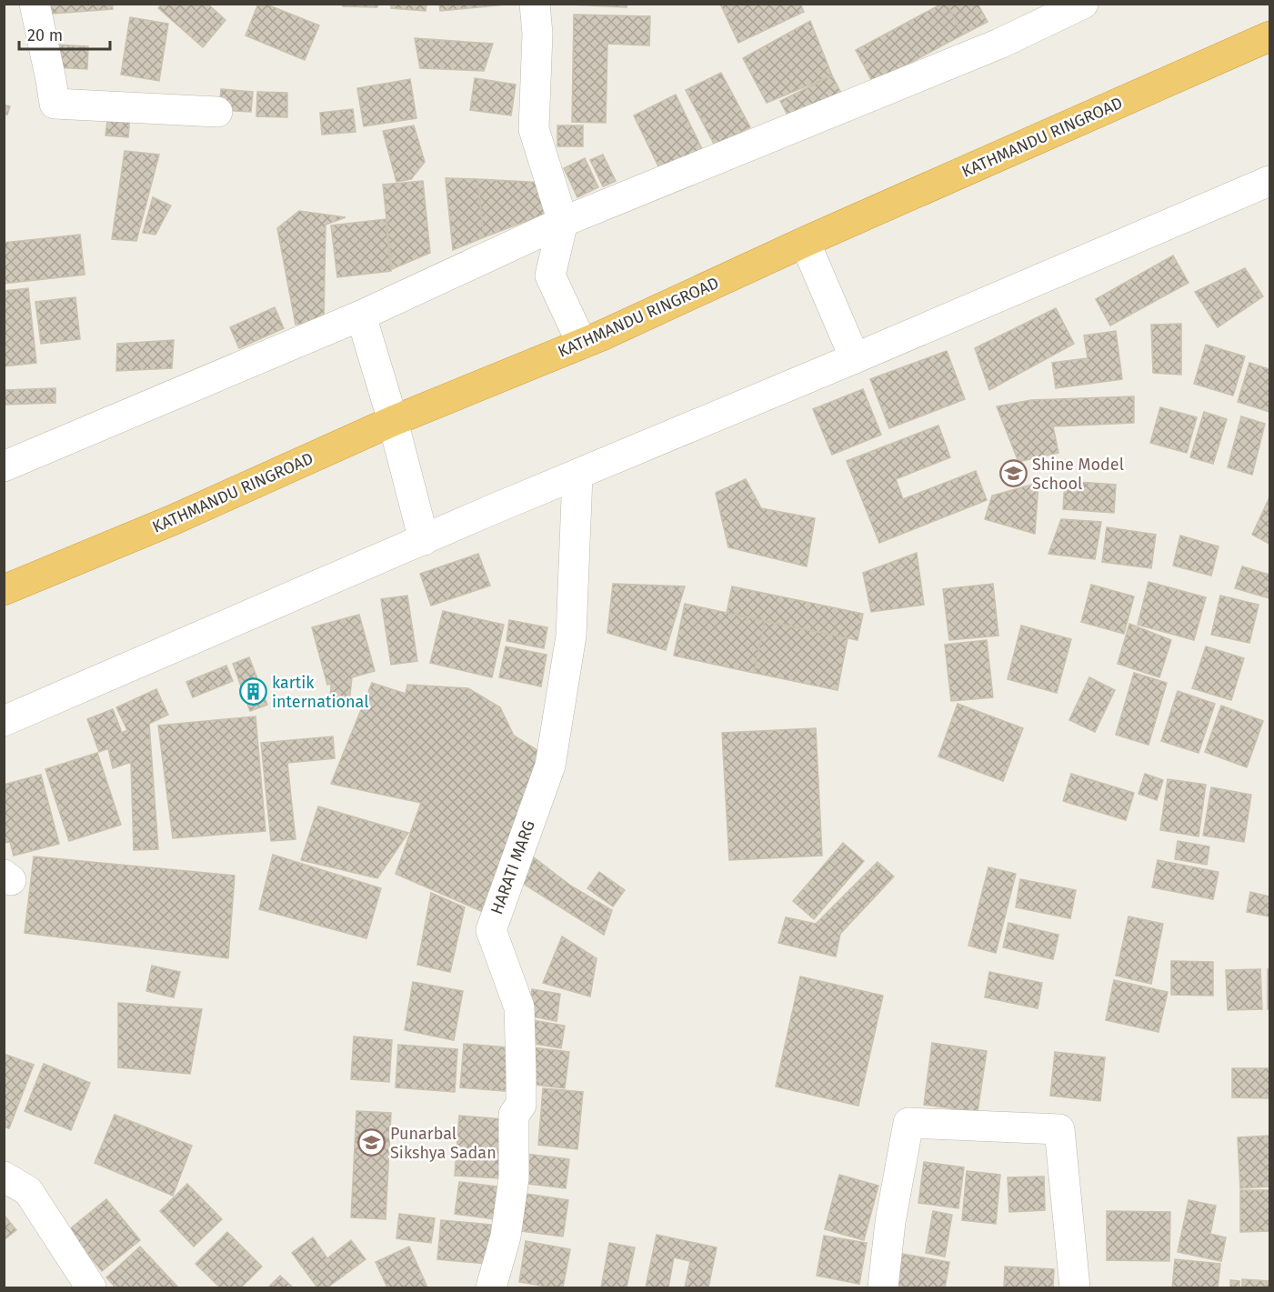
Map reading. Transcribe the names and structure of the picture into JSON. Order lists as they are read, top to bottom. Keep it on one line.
{"streets":{"highway":["KATHMANDU RINGROAD"],"street":["HARATI MARG"]},"places":{"school or university":["Shine Model School","Punarbal Sikshya Sadan"],"building":["kartik international"]},"scale_bar":"20 m"}
